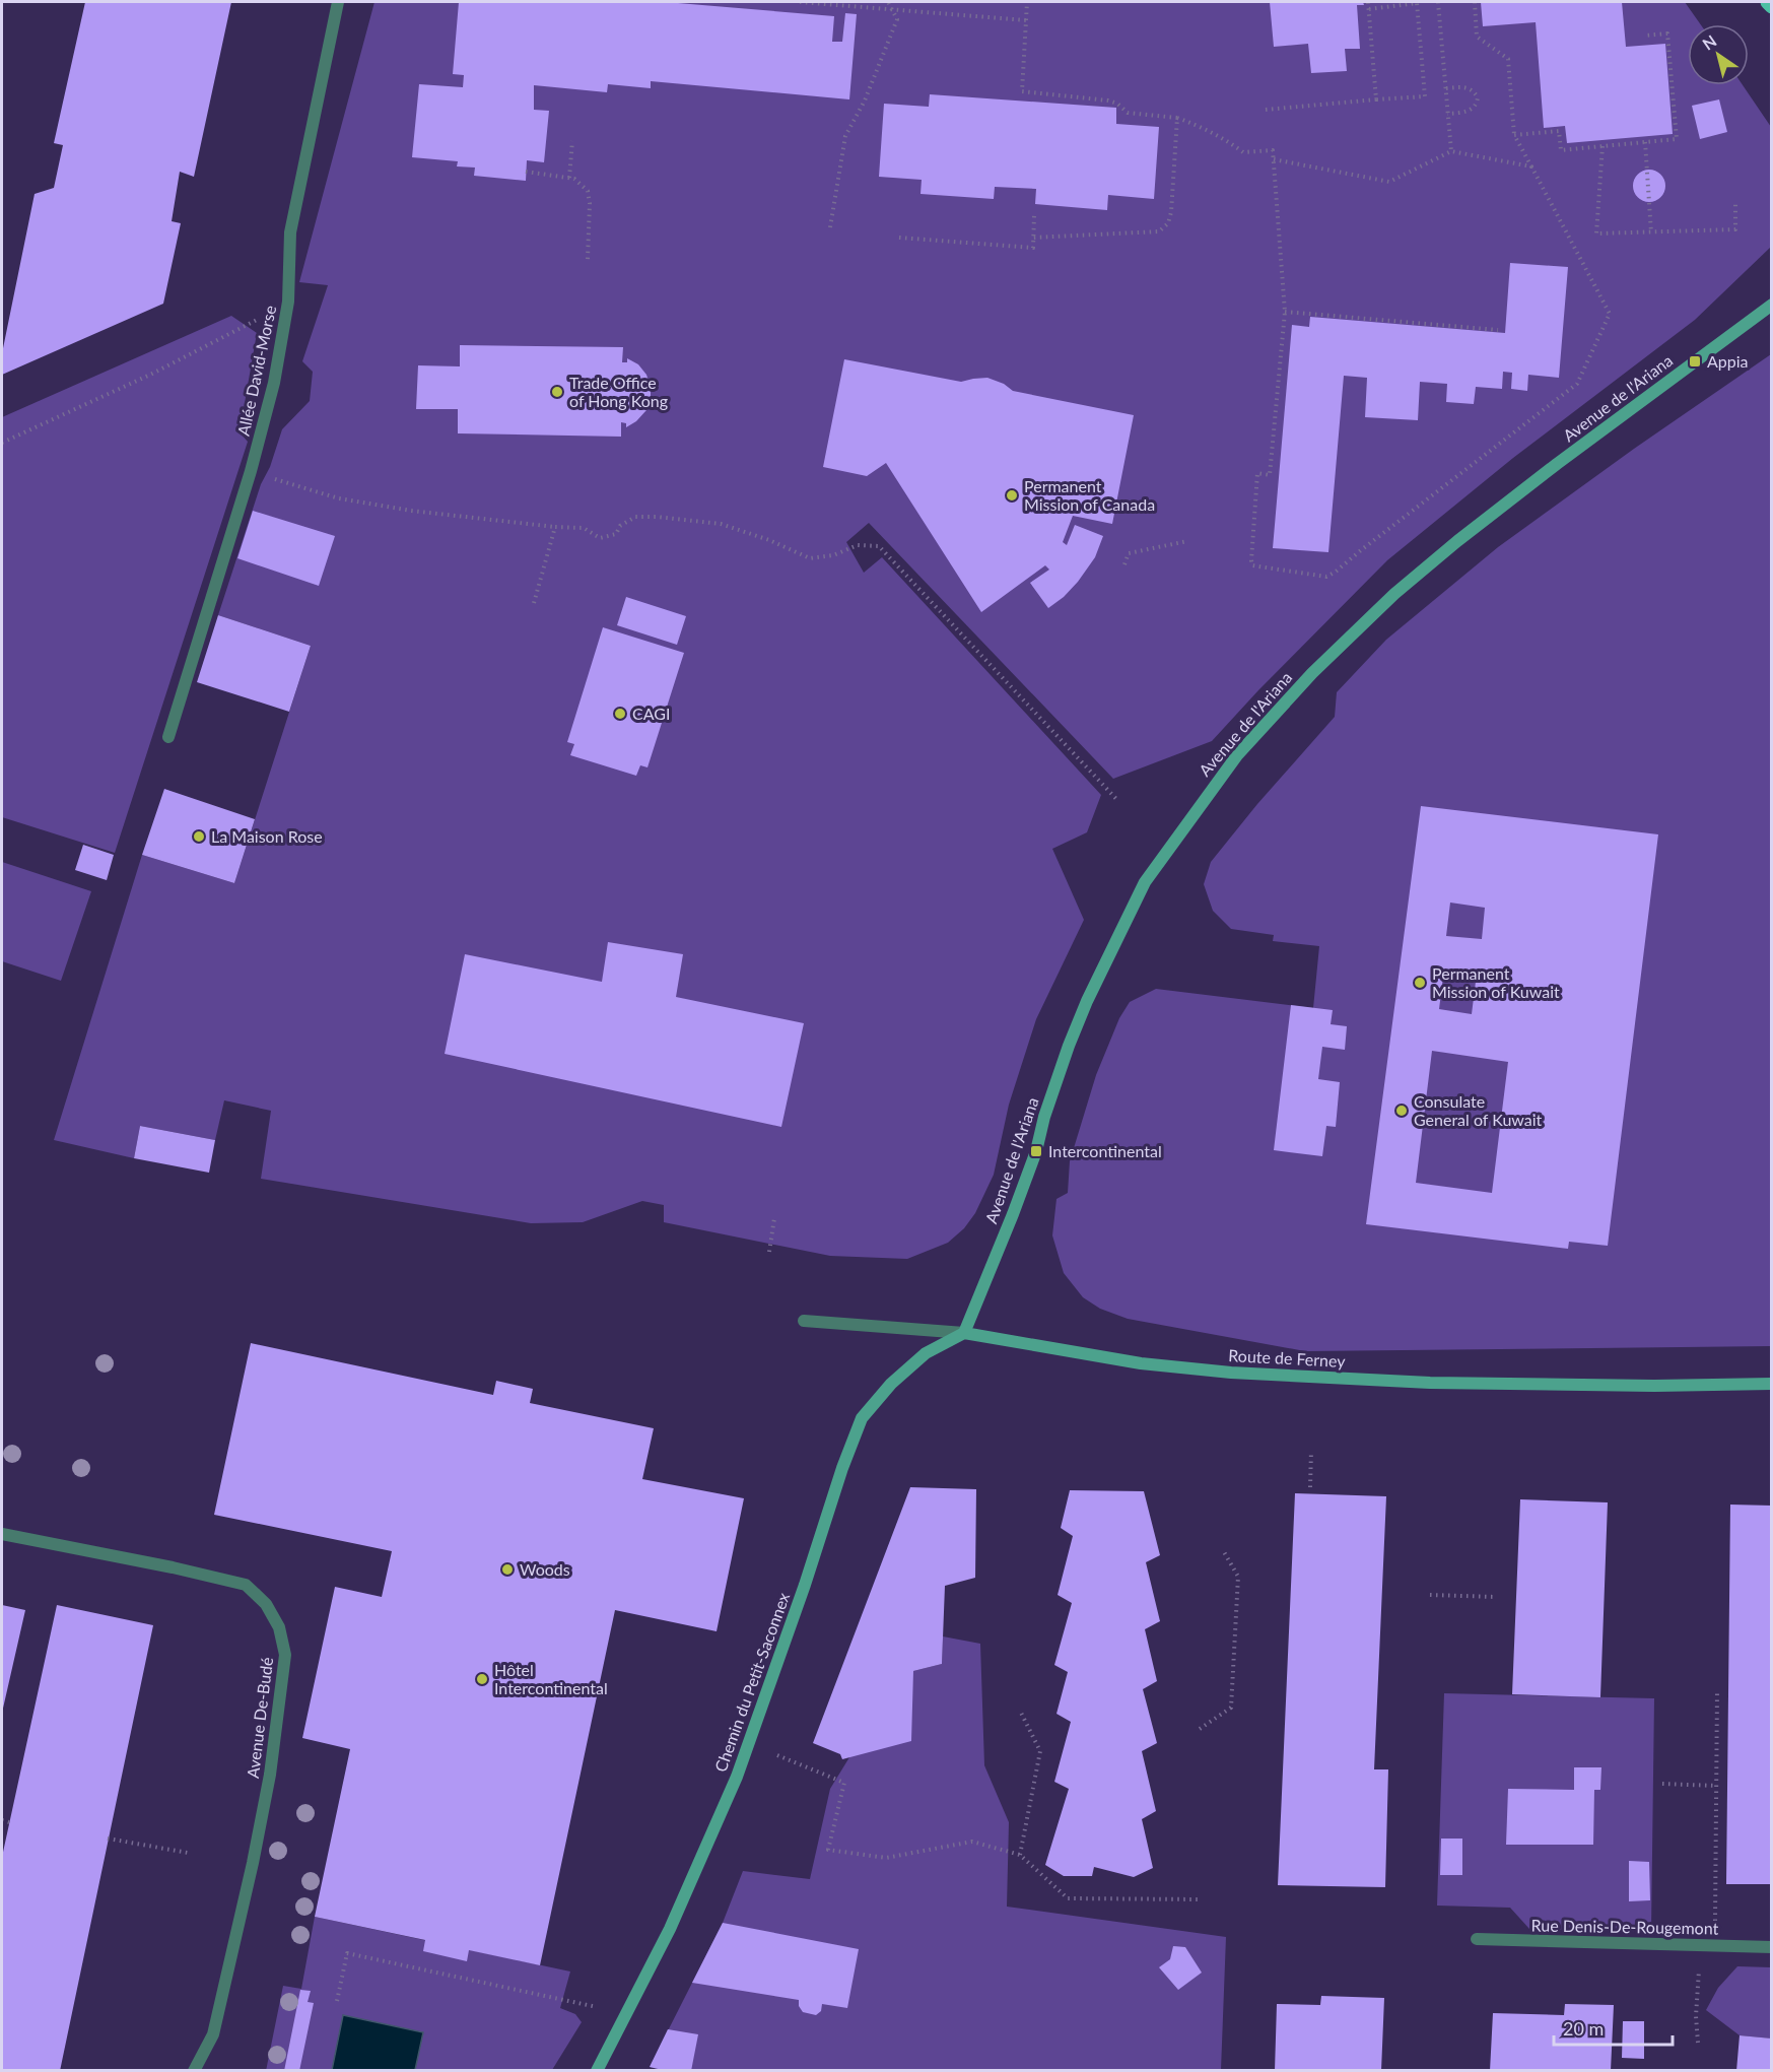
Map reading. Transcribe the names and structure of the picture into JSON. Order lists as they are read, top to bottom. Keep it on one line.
{"streets":{"street":["Allée David-Morse","Avenue de l'Ariana","Route de Ferney","Chemin du Petit-Saconnex","Avenue De-Budé","Rue Denis-De-Rougemont"]},"crossings":[["Avenue de l'Ariana","Route de Ferney"],["Avenue de l'Ariana","Chemin du Petit-Saconnex"],["Route de Ferney","Chemin du Petit-Saconnex"]],"places":{"transit":["Appia","Intercontinental"],"other":["Trade Office of Hong Kong","Permanent Mission of Canada","CAGI","La Maison Rose","Permanent Mission of Kuwait","Consulate General of Kuwait","Woods","Hôtel Intercontinental"]},"scale_bar":"20 m","north":"top left"}
